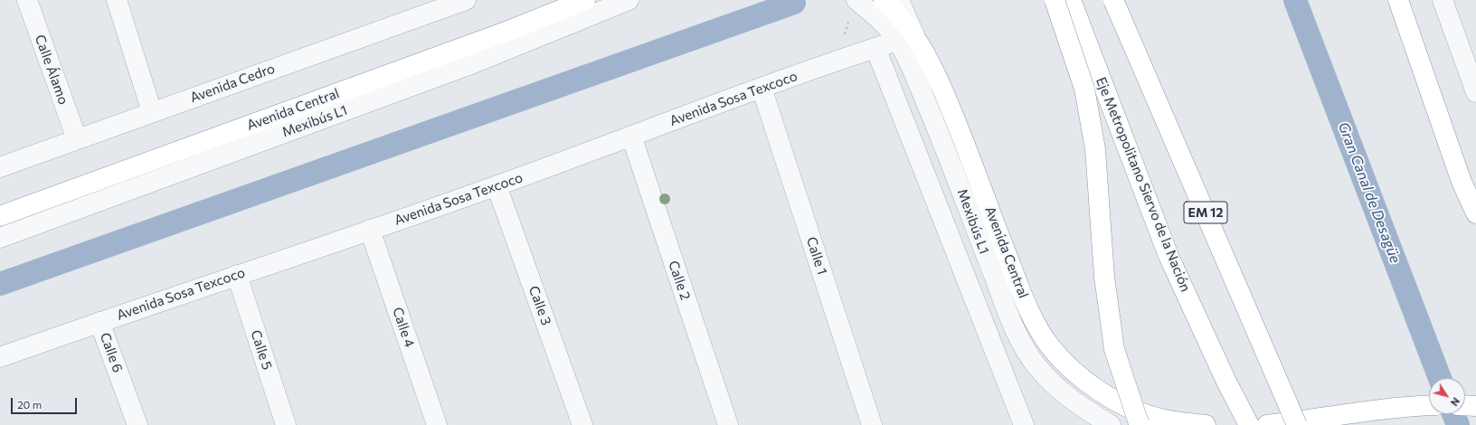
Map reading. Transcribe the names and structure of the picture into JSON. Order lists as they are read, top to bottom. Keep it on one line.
{"streets":{"highway":["Avenida Central","Eje Metropolitano Siervo de la Nación","EM 12"],"street":["Calle Álamo","Avenida Cedro","Avenida Sosa Texcoco","Mexibús L1","Calle 1","Calle 2","Calle 3","Calle 4","Calle 5","Calle 6"]},"crossings":[["Calle Álamo","Avenida Cedro"],["Avenida Sosa Texcoco","Avenida Central"],["Avenida Sosa Texcoco","Mexibús L1"],["Avenida Sosa Texcoco","Calle 1"],["Avenida Sosa Texcoco","Calle 2"],["Avenida Sosa Texcoco","Calle 3"],["Avenida Sosa Texcoco","Calle 4"],["Avenida Sosa Texcoco","Calle 5"],["Avenida Sosa Texcoco","Calle 6"],["Avenida Central","Mexibús L1"]],"water":["Gran Canal de Desagüe"],"scale_bar":"20 m","north":"bottom right"}
